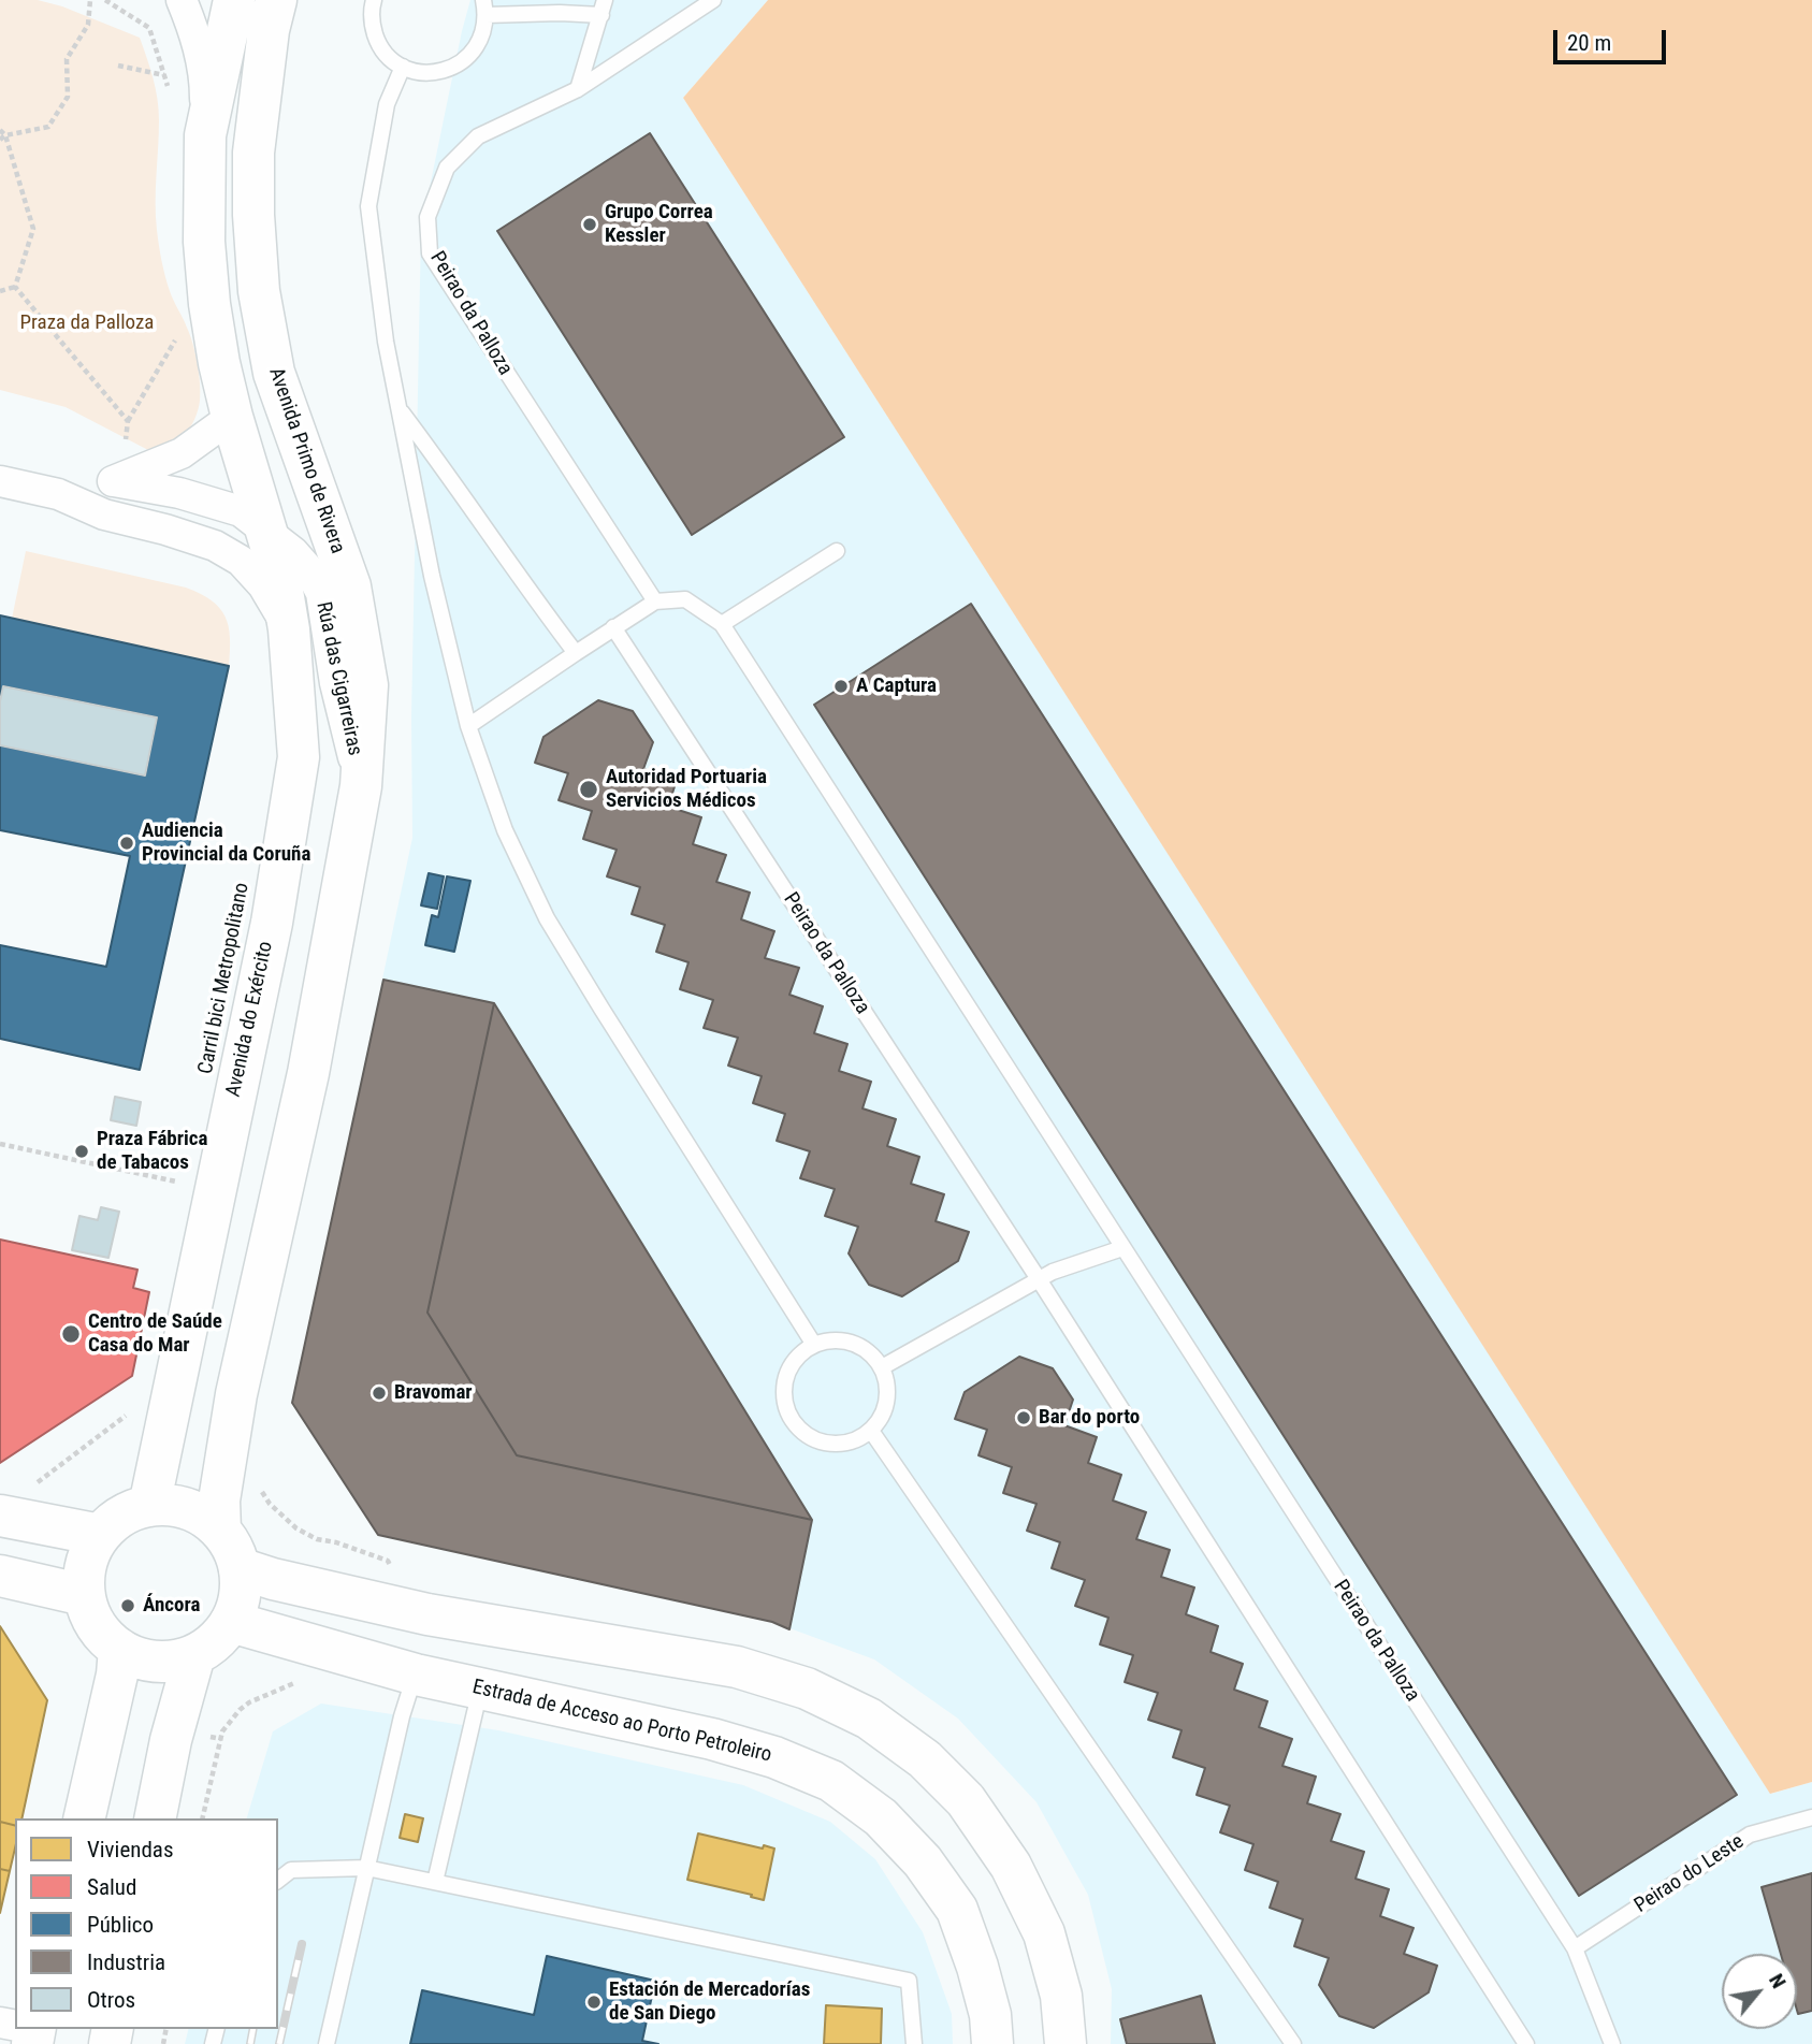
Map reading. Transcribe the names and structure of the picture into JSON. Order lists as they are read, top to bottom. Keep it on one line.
{"streets":{"main road":["Avenida Primo de Rivera","Avenida do Exército","Estrada de Acceso ao Porto Petroleiro"],"street":["Rúa das Cigarreiras"],"lane":["Peirao da Palloza","Peirao do Leste"]},"crossings":[["Peirao da Palloza","Peirao do Leste"],["Avenida Primo de Rivera","Rúa das Cigarreiras"],["Rúa das Cigarreiras","Avenida do Exército"],["Avenida do Exército","Estrada de Acceso ao Porto Petroleiro"]],"parks":["Praza da Palloza"],"places":["Grupo Correa Kessler","A Captura","Autoridad Portuaria Servicios Médicos","Audiencia Provincial da Coruña","Praza Fábrica de Tabacos","Centro de Saúde Casa do Mar","Bravomar","Bar do porto","Áncora","Estación de Mercadorías de San Diego"],"legend":["Viviendas","Salud","Público","Industria","Otros"],"scale_bar":"20 m","north":"top right"}
